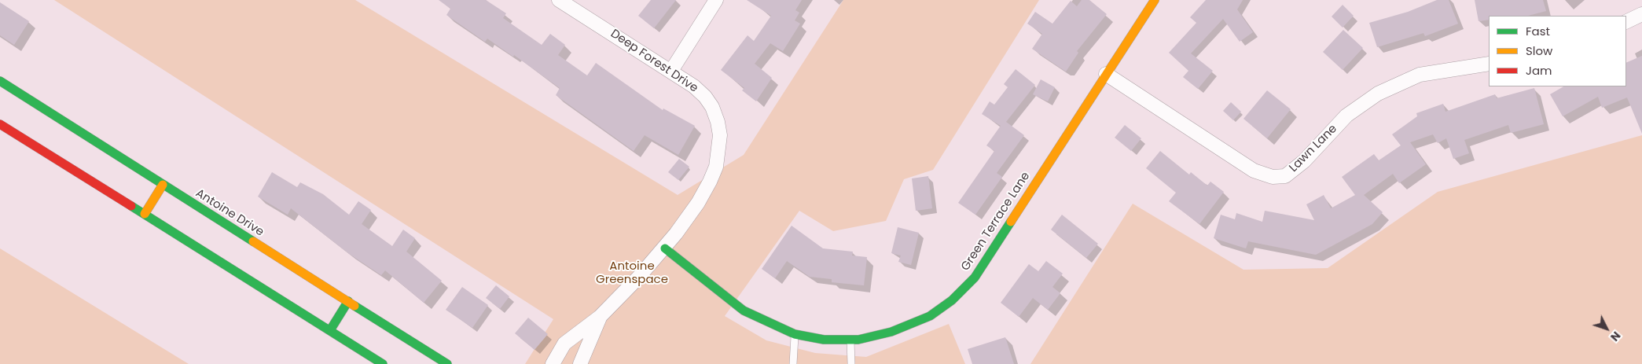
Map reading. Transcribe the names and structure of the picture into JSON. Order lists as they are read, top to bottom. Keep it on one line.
{"streets":{"main road":["Antoine Drive","Green Terrace Lane"],"street":["Deep Forest Drive","Lawn Lane"]},"crossings":[["Deep Forest Drive","Green Terrace Lane"],["Lawn Lane","Green Terrace Lane"]],"parks":["Antoine Greenspace"],"legend":["Fast","Slow","Jam"],"north":"bottom right"}
